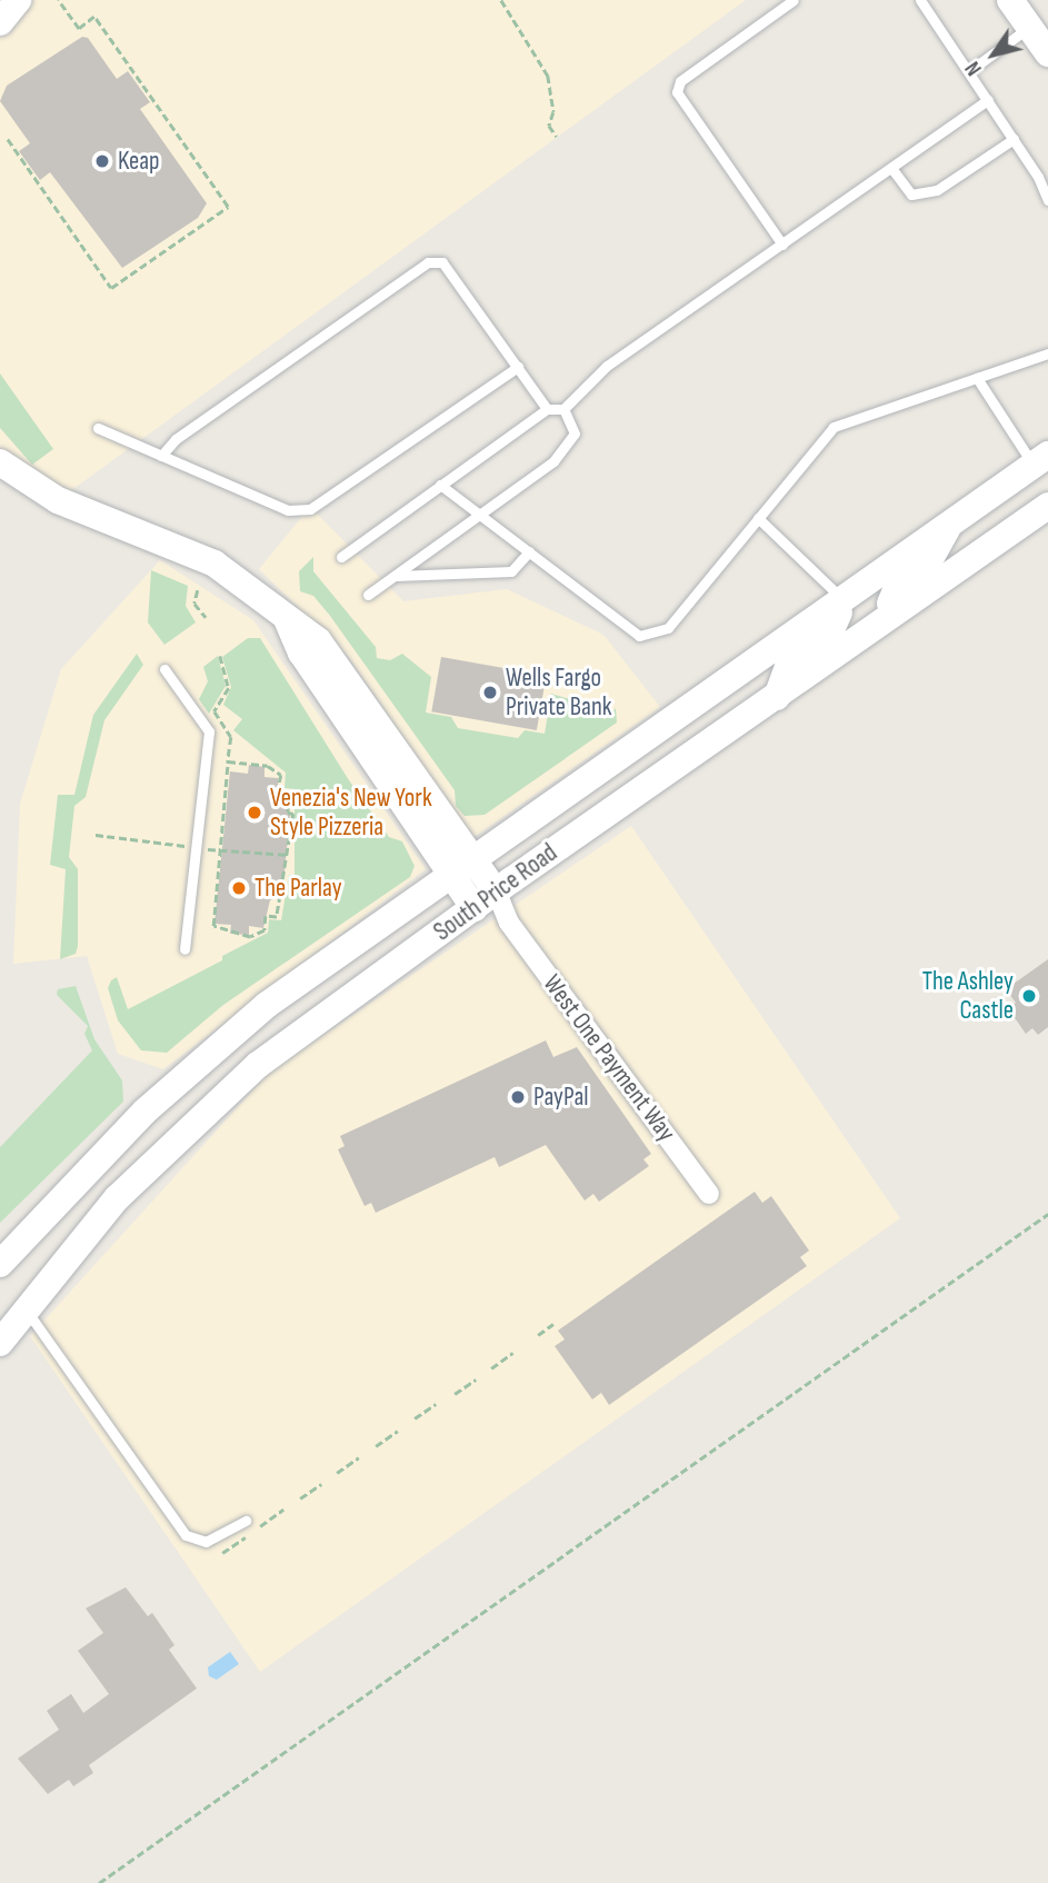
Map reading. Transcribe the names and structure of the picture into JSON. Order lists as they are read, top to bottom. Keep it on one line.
{"streets":{"main road":["South Price Road"],"street":["West One Payment Way"]},"crossings":[["South Price Road","West One Payment Way"]],"places":["Keap","Wells Fargo Private Bank","Venezia's New York Style Pizzeria","The Parlay","The Ashley Castle","PayPal"],"north":"bottom left"}
